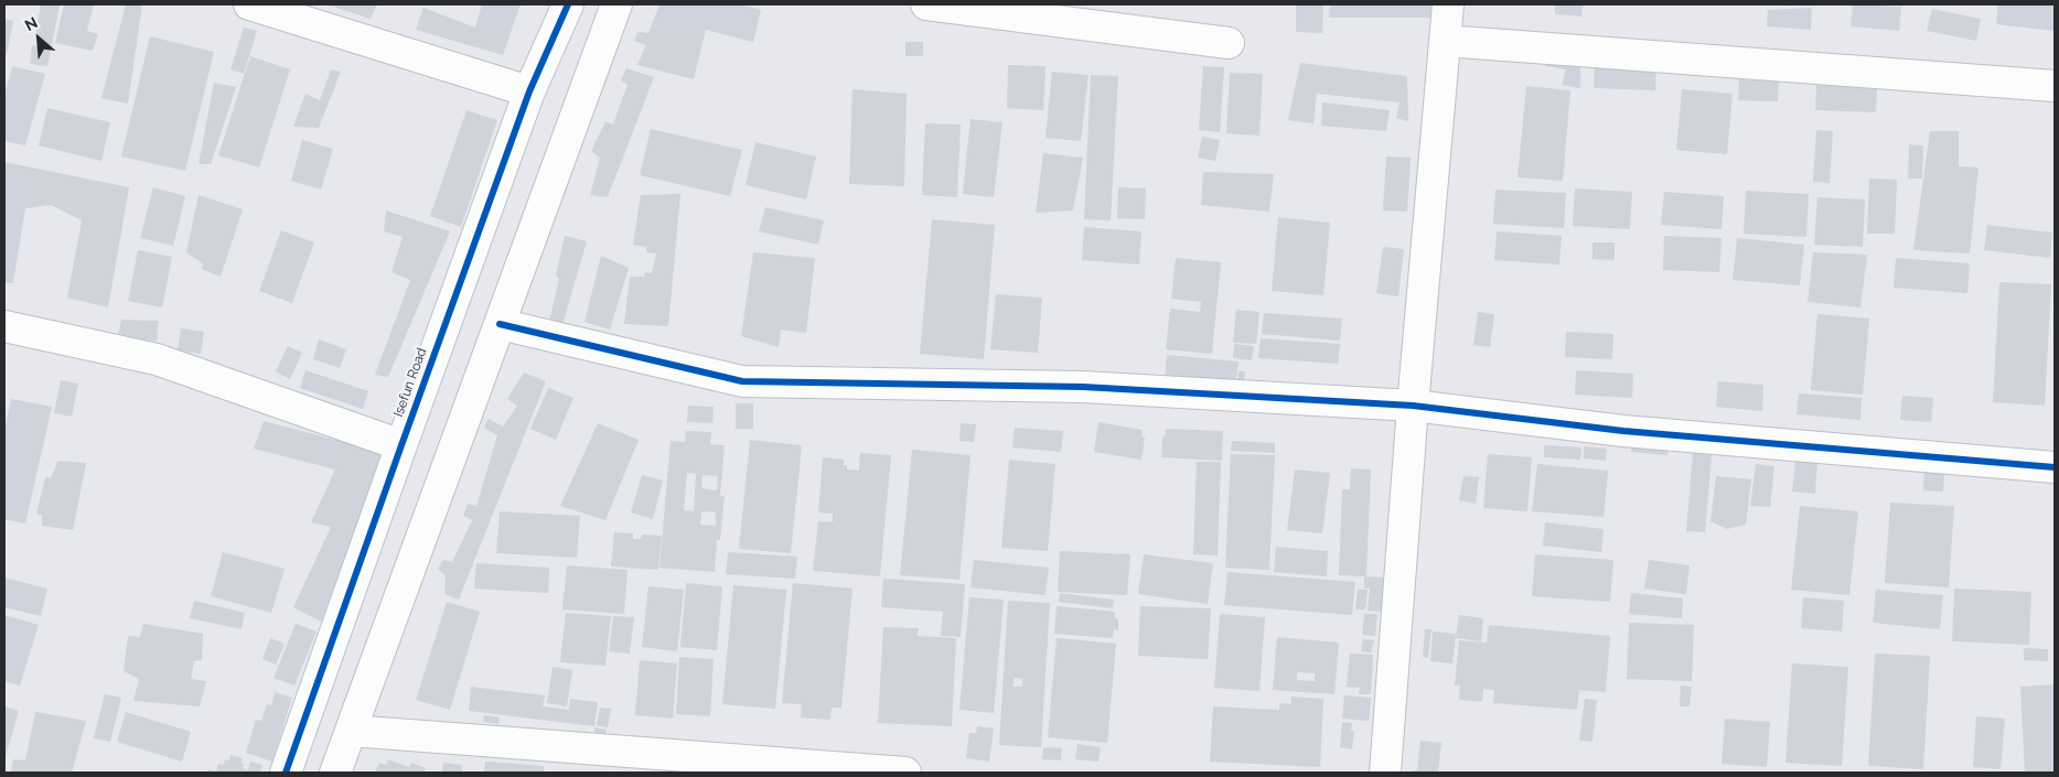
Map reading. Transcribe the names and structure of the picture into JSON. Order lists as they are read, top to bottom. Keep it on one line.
{"streets":{"street":["Isefun Road"]},"north":"top left"}
